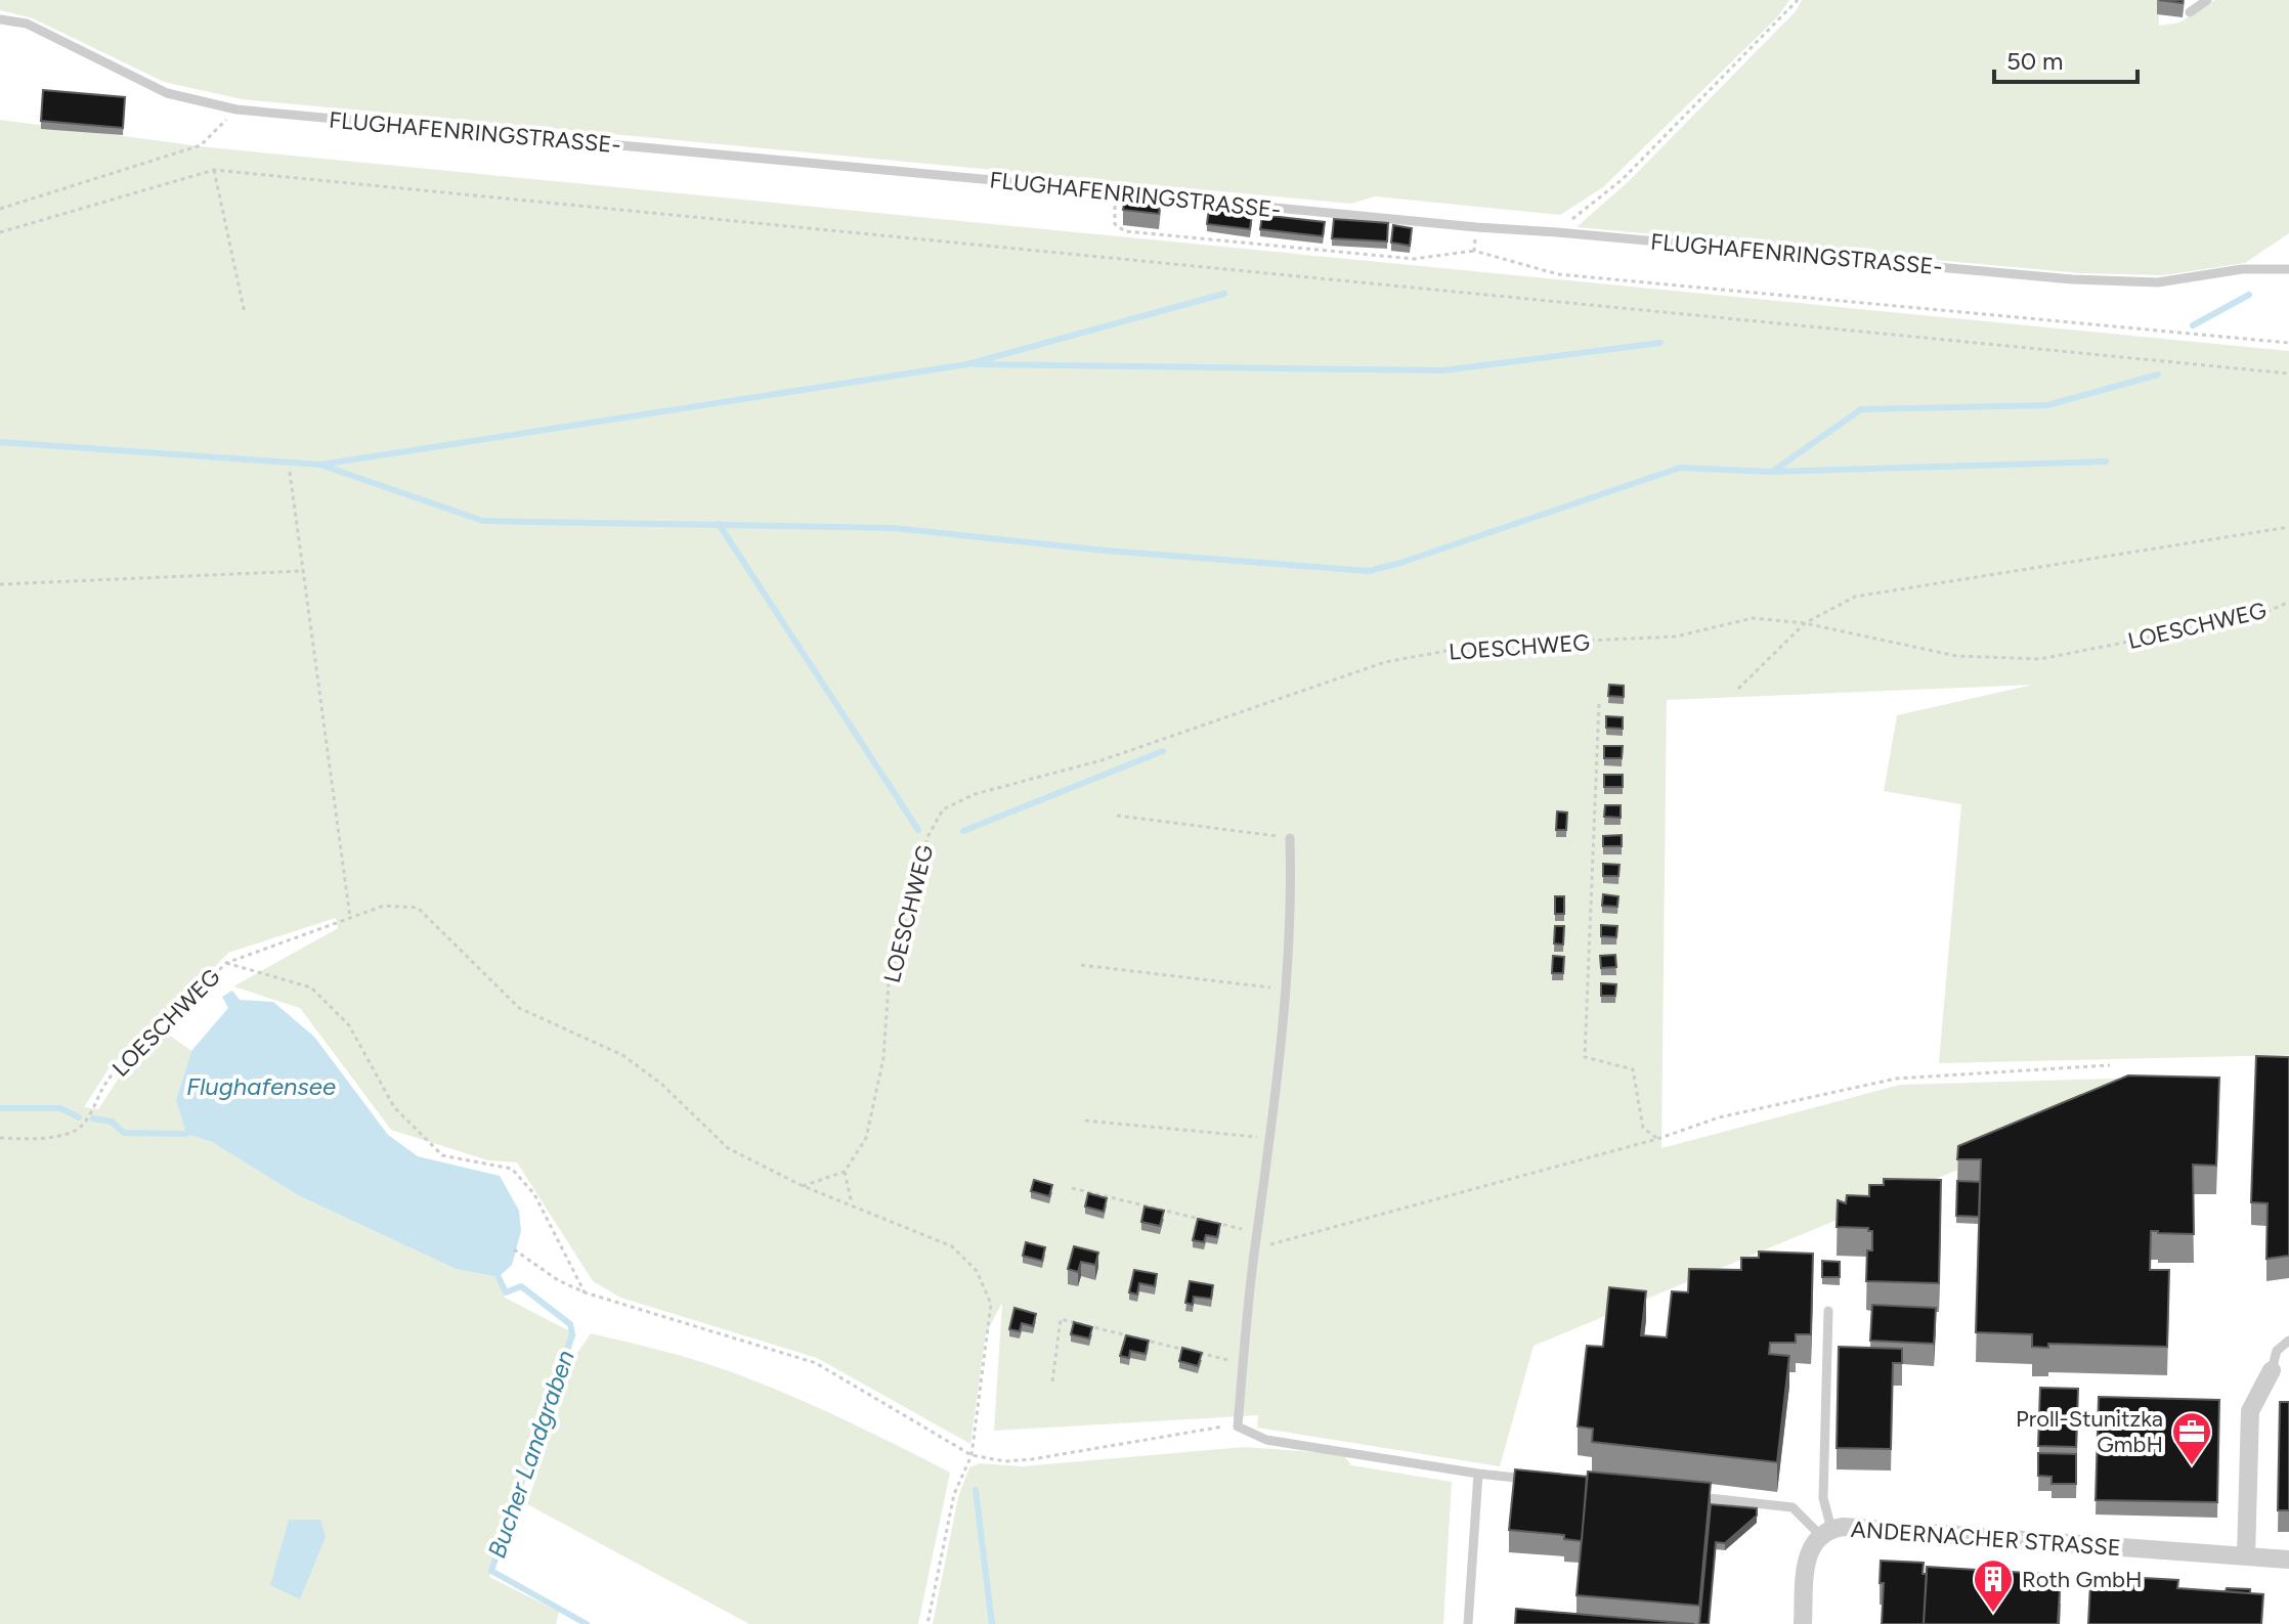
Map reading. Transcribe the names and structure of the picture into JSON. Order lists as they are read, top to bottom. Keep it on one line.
{"streets":{"street":["ANDERNACHER STRASSE"],"lane":["FLUGHAFENRINGSTRASSE-"],"path":["LOESCHWEG"]},"water":["Flughafensee","Bucher Landgraben"],"places":{"office":["Proll-Stunitzka GmbH"],"building":["Roth GmbH"]},"scale_bar":"50 m"}
